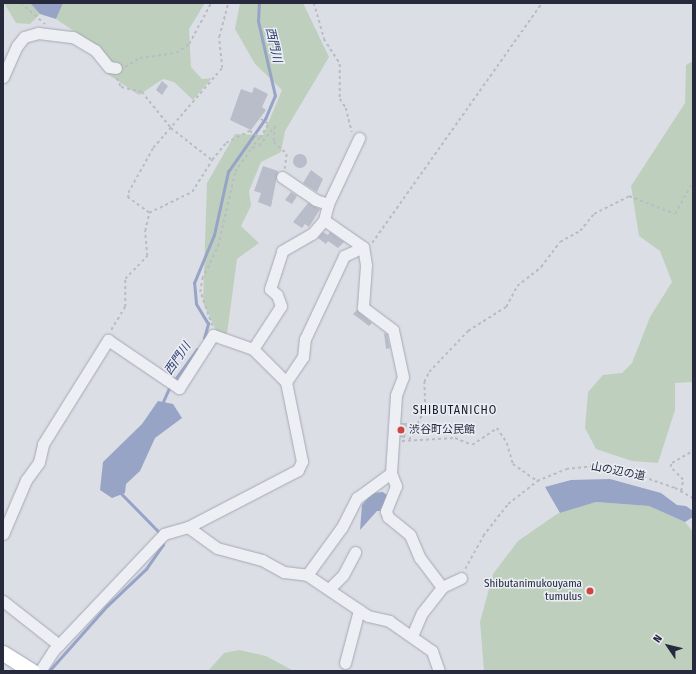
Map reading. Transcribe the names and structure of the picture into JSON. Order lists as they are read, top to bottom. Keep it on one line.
{"streets":{"path":["山の辺の道"]},"districts":["SHIBUTANICHO"],"water":["西門川"],"places":["渋谷町公民館","Shibutanimukouyama tumulus"],"north":"top left"}
